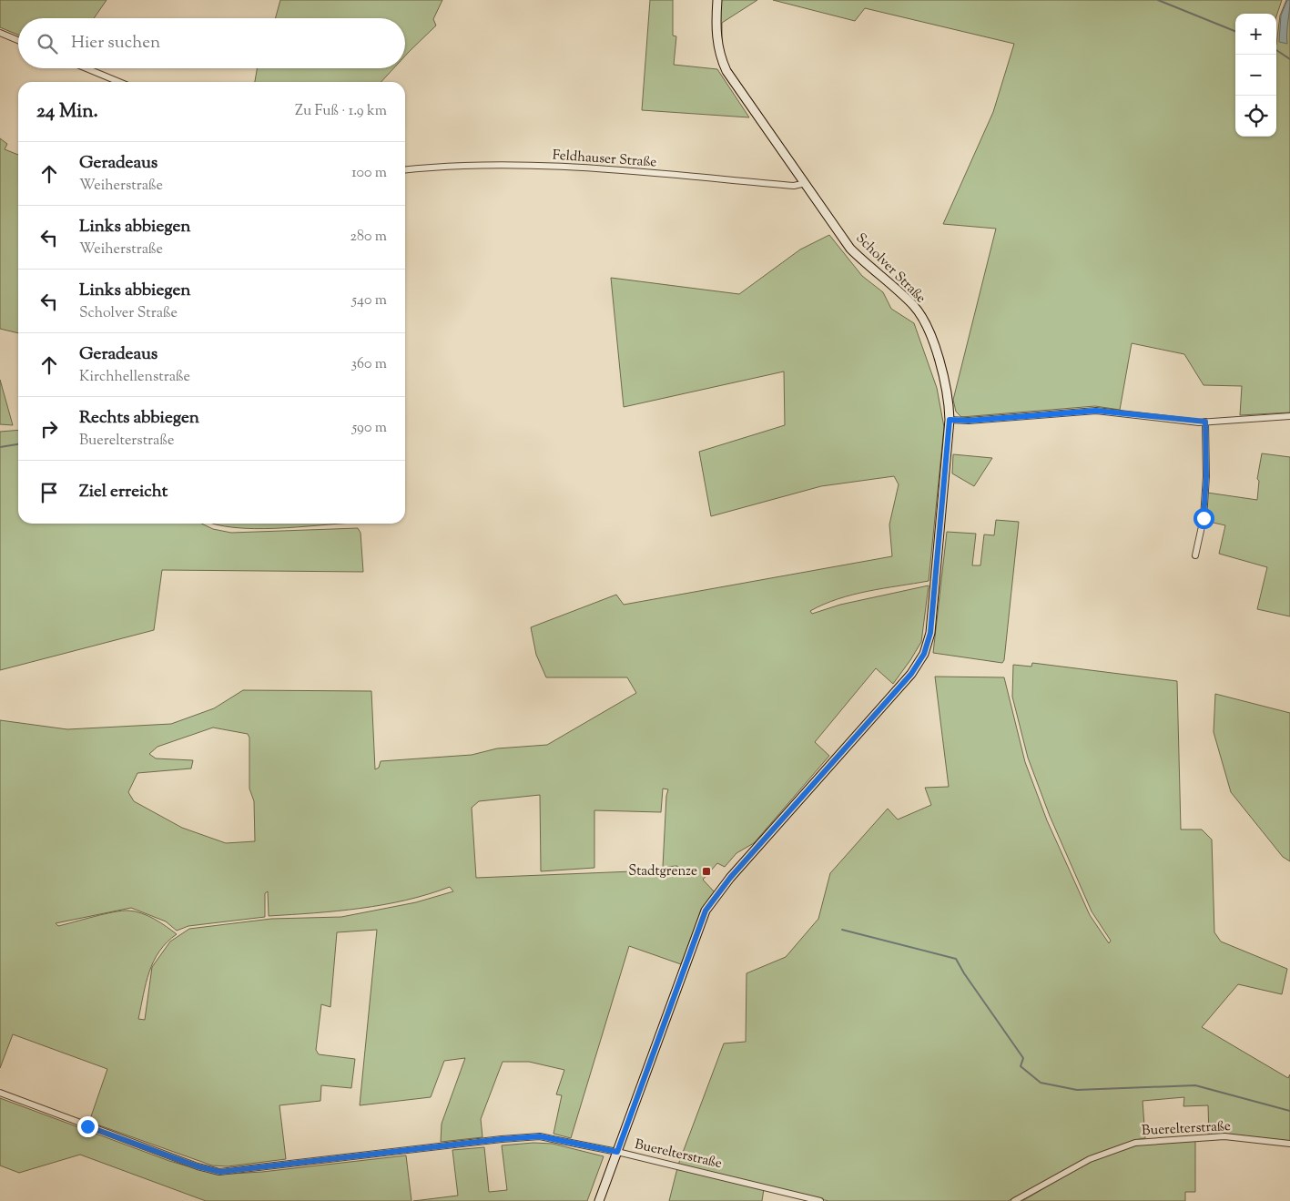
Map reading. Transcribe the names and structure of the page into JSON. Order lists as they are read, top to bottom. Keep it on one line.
{"streets":{"street":["Feldhauser Straße","Scholver Straße","Buerelterstraße"]},"crossings":[["Feldhauser Straße","Scholver Straße"],["Scholver Straße","Buerelterstraße"]],"places":{"transit":["Stadtgrenze"]},"page":{"map_buttons":["+","−"],"search":"Hier suchen","heading":["24 Min.","Zu Fuß · 1.9 km"],"list":[["Geradeaus","Weiherstraße","100 m"],["Links abbiegen","Weiherstraße","280 m"],["Links abbiegen","Scholver Straße","540 m"],["Geradeaus","Kirchhellenstraße","360 m"],["Rechts abbiegen","Buerelterstraße","590 m"],"Ziel erreicht"]}}
